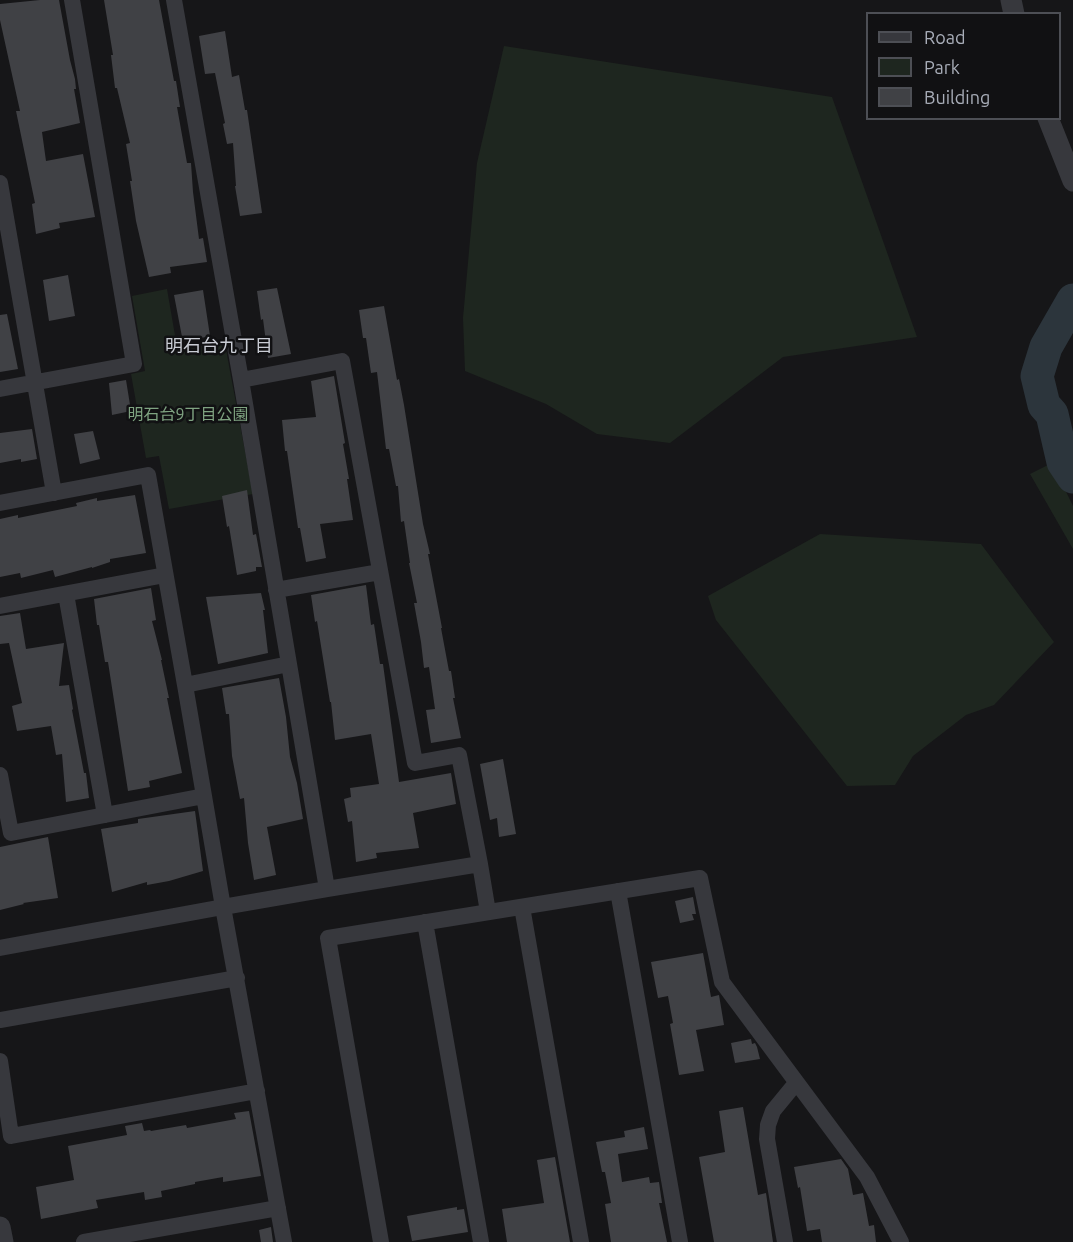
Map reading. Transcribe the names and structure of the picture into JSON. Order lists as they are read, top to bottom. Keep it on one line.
{"districts":["明石台九丁目"],"parks":["明石台9丁目公園"],"legend":["Road","Park","Building"]}
